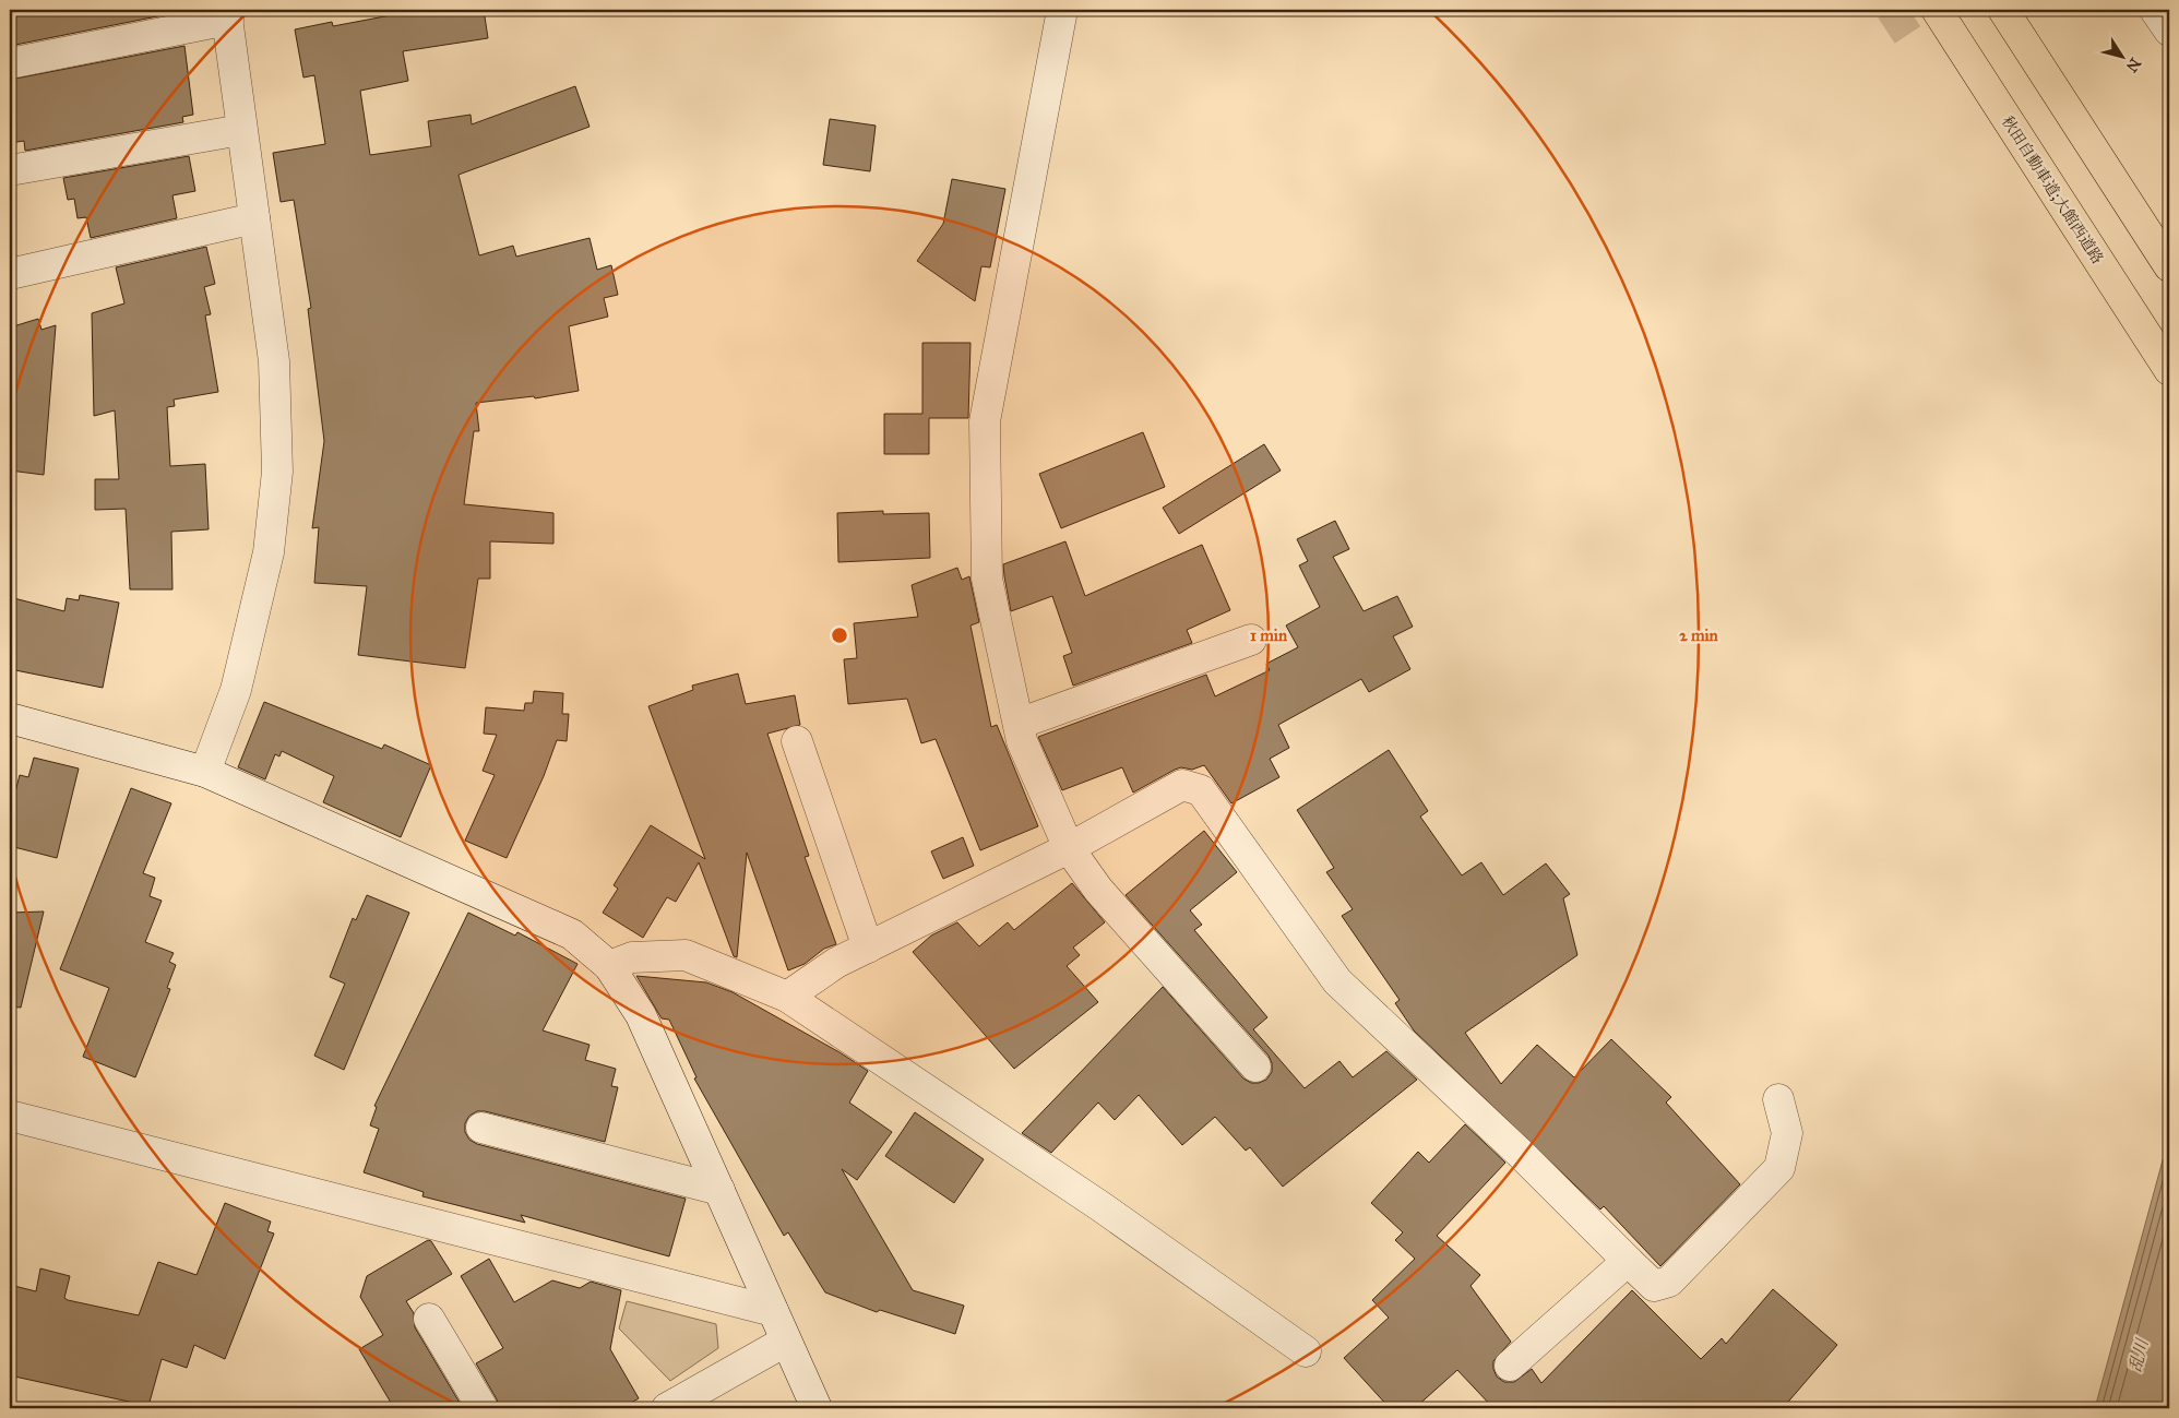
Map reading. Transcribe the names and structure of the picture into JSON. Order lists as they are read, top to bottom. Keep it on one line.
{"streets":{"highway":["秋田自動車道;大館西道路"]},"water":["乱川"],"north":"bottom right","rings":["1 min","2 min"]}
